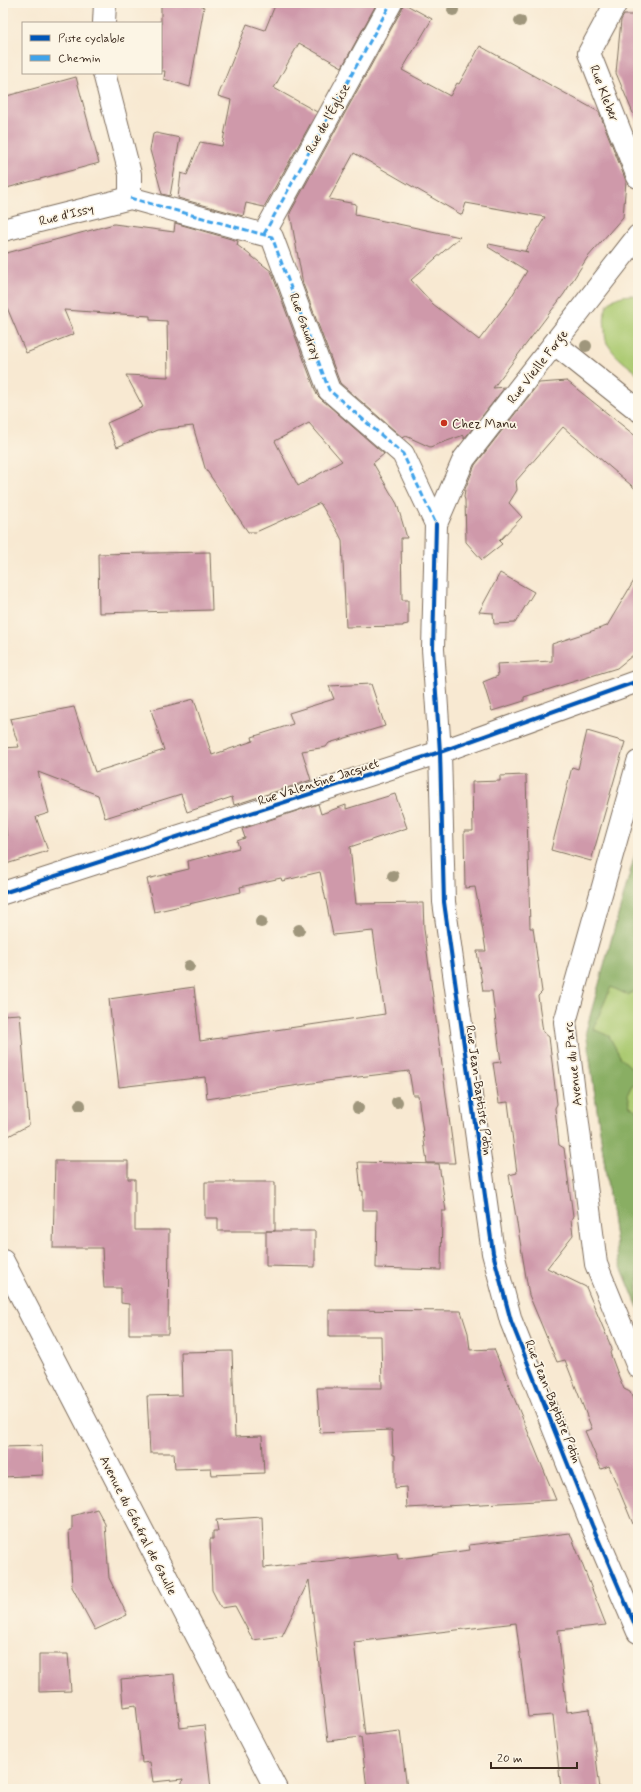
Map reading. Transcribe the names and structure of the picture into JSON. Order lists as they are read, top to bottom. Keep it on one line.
{"streets":{"street":["Rue Kleber","Rue de l'Église","Rue d'Issy","Rue Gaudray","Rue Vieille Forge","Rue Valentine Jacquet","Avenue du Parc","Rue Jean-Baptiste Potin","Avenue du Général de Gaulle"]},"crossings":[["Rue de l'Église","Rue Gaudray"],["Rue Gaudray","Rue Vieille Forge"],["Rue Gaudray","Rue Jean-Baptiste Potin"],["Rue Vieille Forge","Rue Jean-Baptiste Potin"],["Rue Valentine Jacquet","Rue Jean-Baptiste Potin"]],"places":["Chez Manu"],"legend":["Piste cyclable","Chemin"],"scale_bar":"20 m"}
